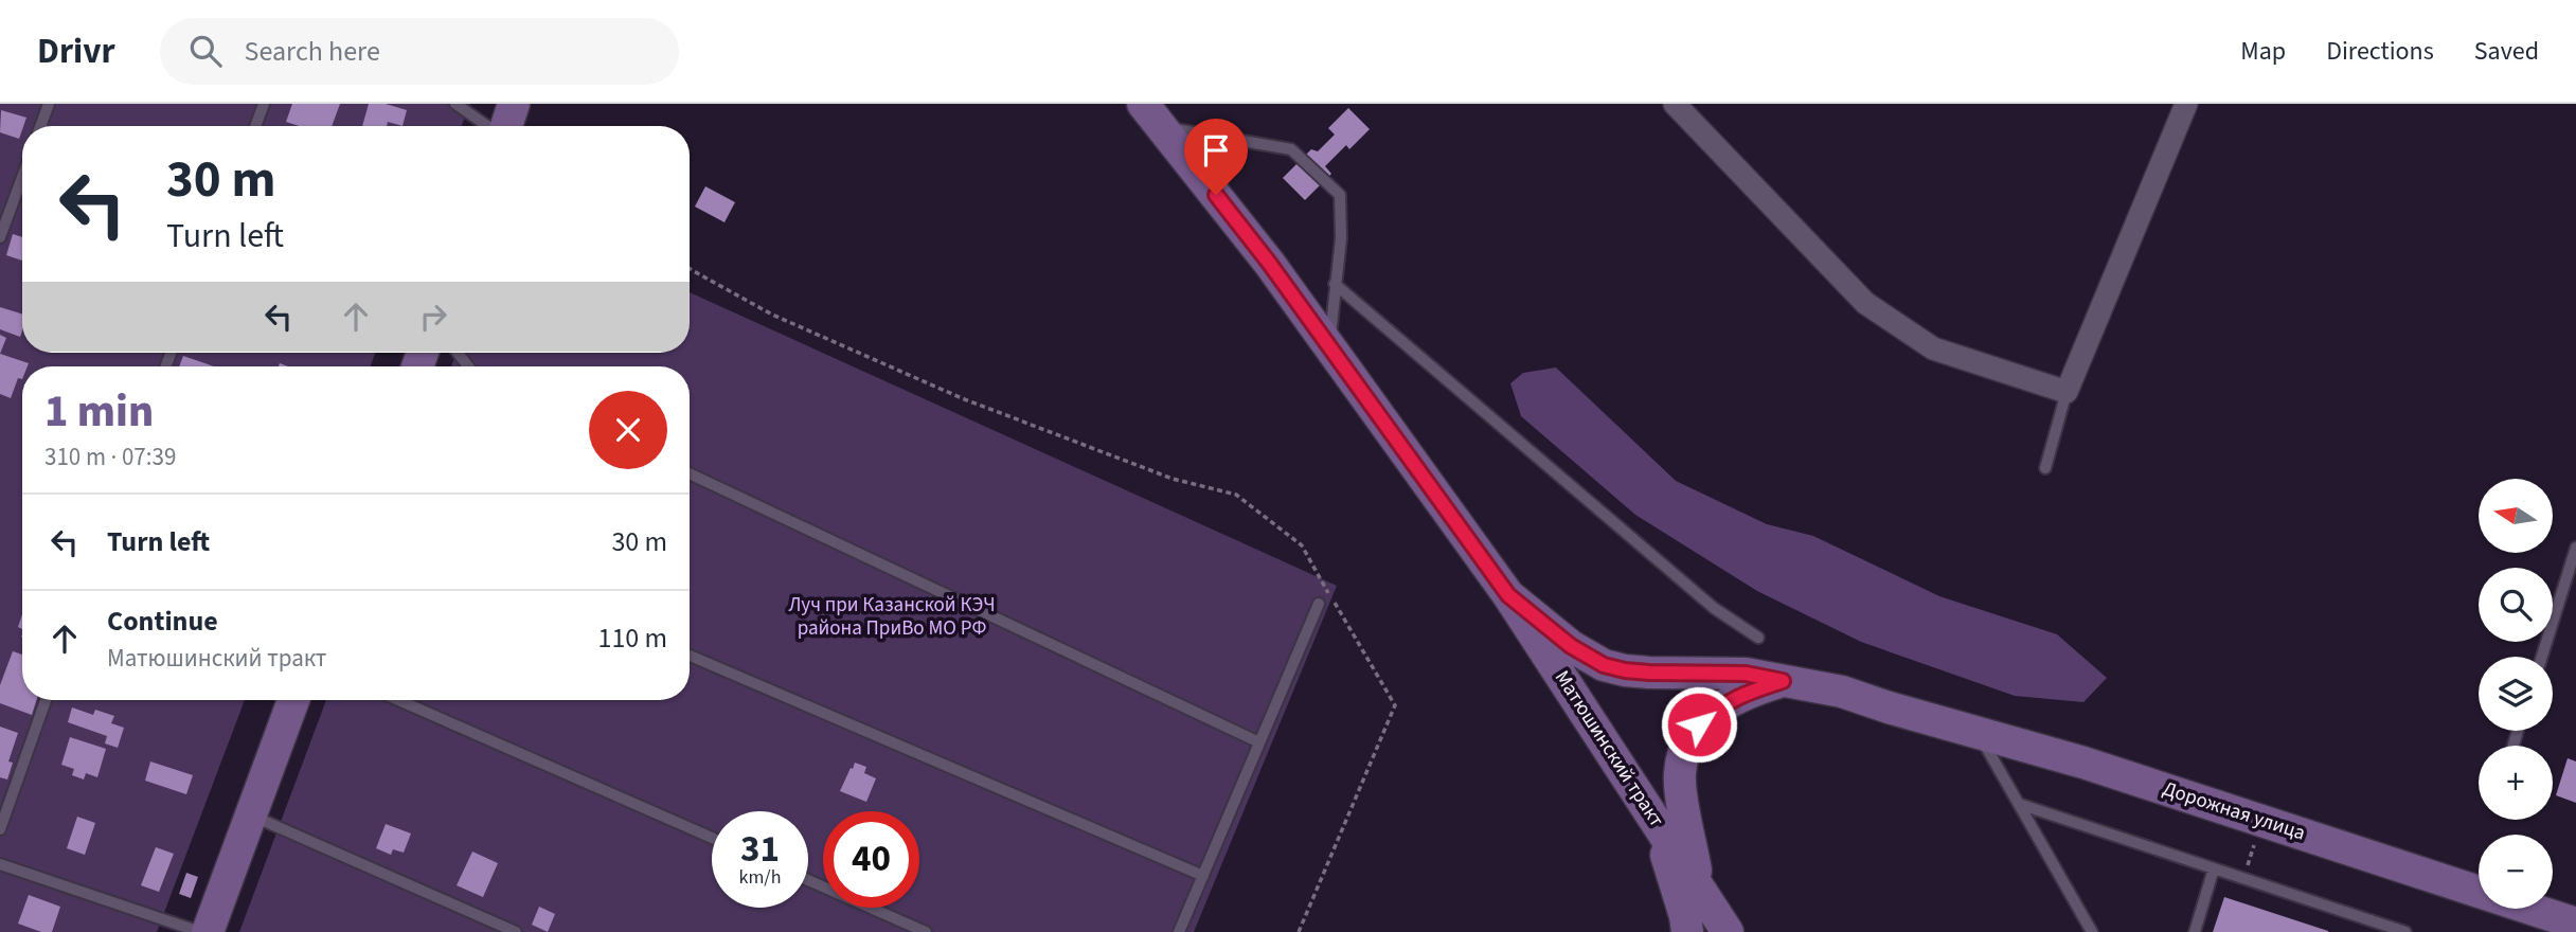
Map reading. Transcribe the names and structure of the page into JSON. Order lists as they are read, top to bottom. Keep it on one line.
{"streets":{"street":["Матюшинский тракт","Дорожная улица"]},"crossings":[["Матюшинский тракт","Дорожная улица"]],"parks":["Луч при Казанской КЭЧ района ПриВо МО РФ"],"north":"left","page":{"header":"Drivr","search":"Search here","nav":["Map","Directions","Saved"],"turn":["30 m","Turn left"],"heading":["1 min","310 m · 07:39"],"map_buttons":["+","−"],"list":[{"name":"Turn left","value":"30 m"},{"name":"Continue","note":"Матюшинский тракт","value":"110 m"}],"speed":"31 km/h","limit":"40"}}
